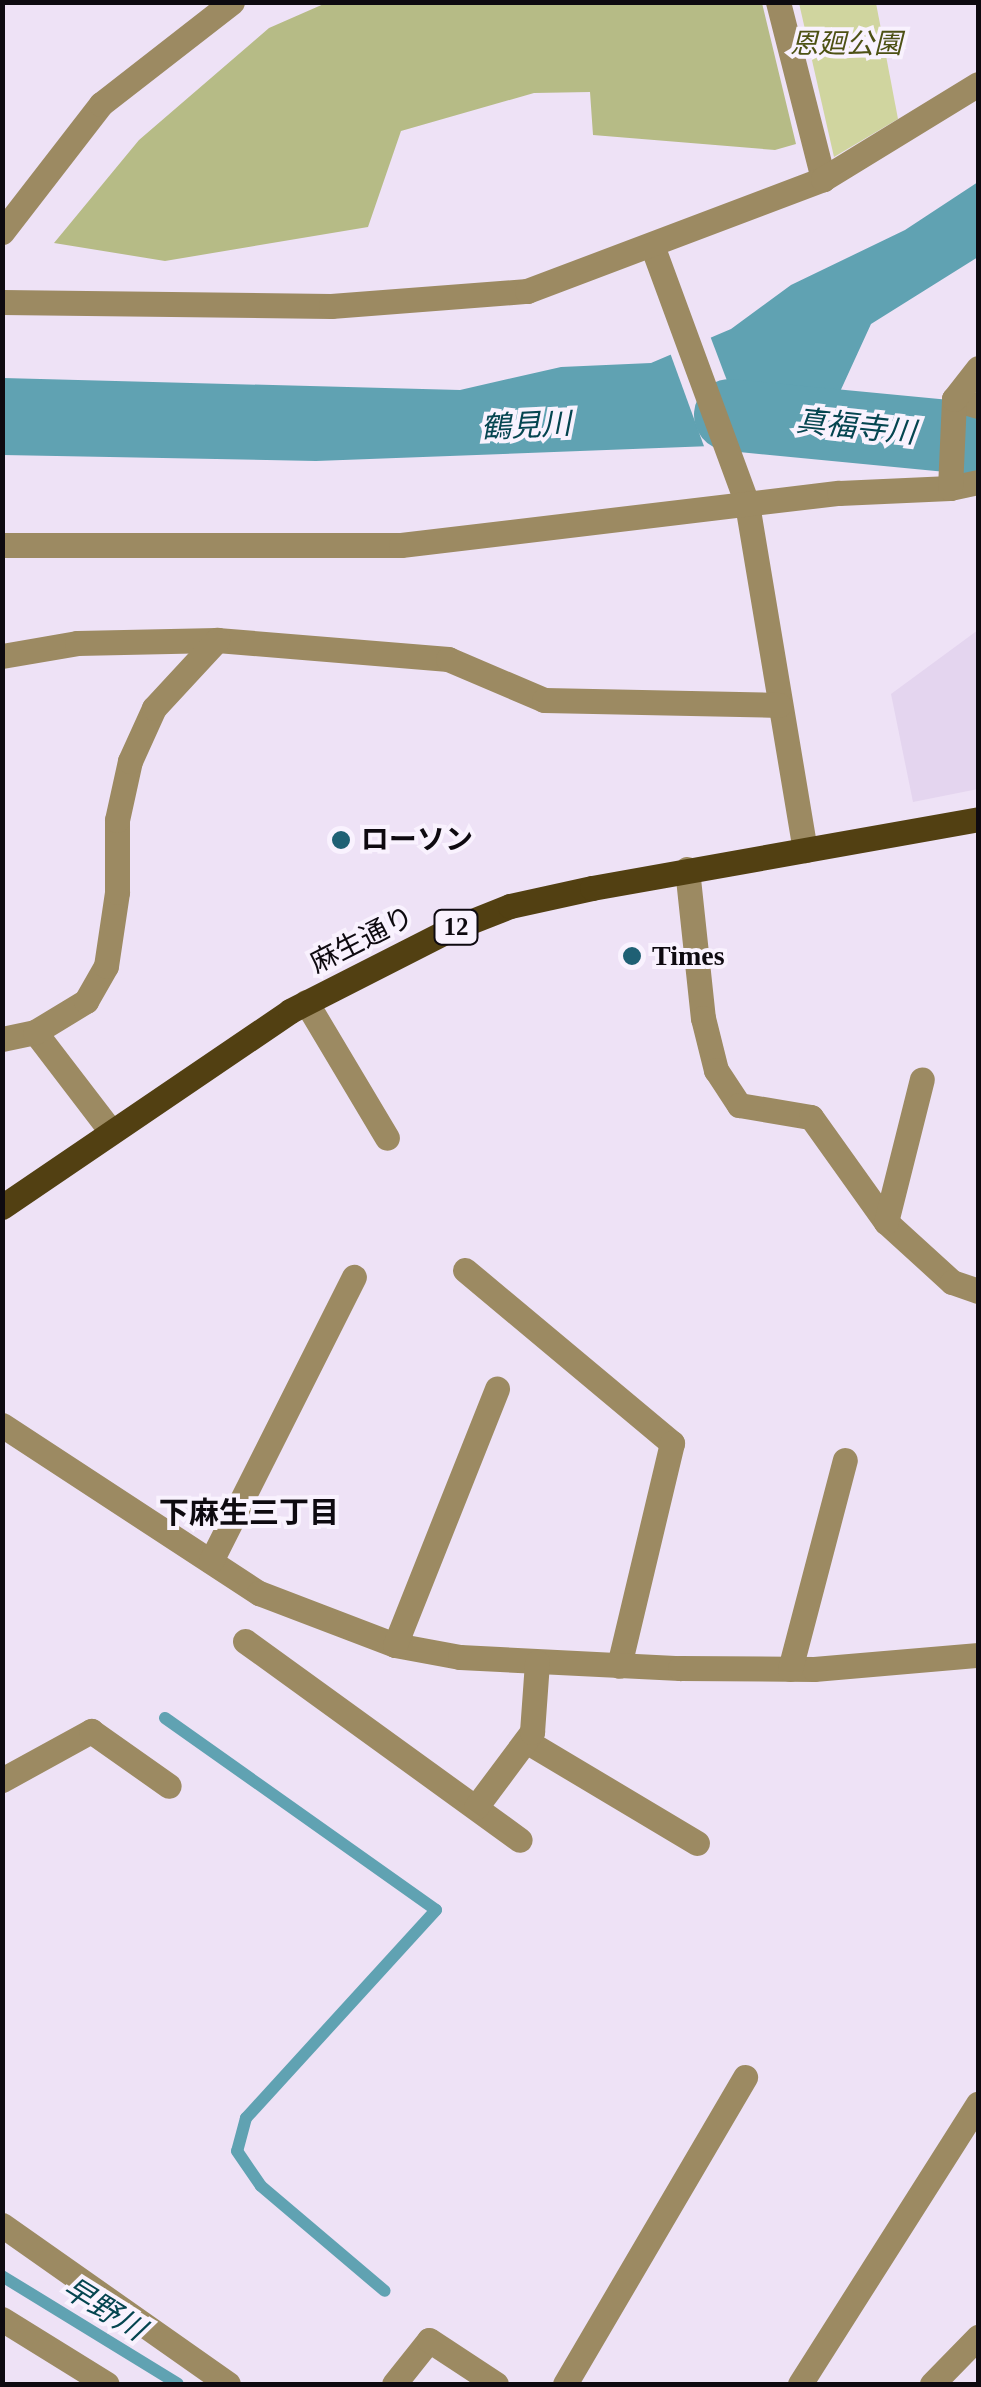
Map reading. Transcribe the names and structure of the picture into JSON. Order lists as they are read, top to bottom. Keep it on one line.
{"streets":{"main road":["12","麻生通り"]},"districts":["下麻生三丁目"],"water":["鶴見川","真福寺川","早野川"],"parks":["恩廻公園"],"places":["ローソン","Times"]}
